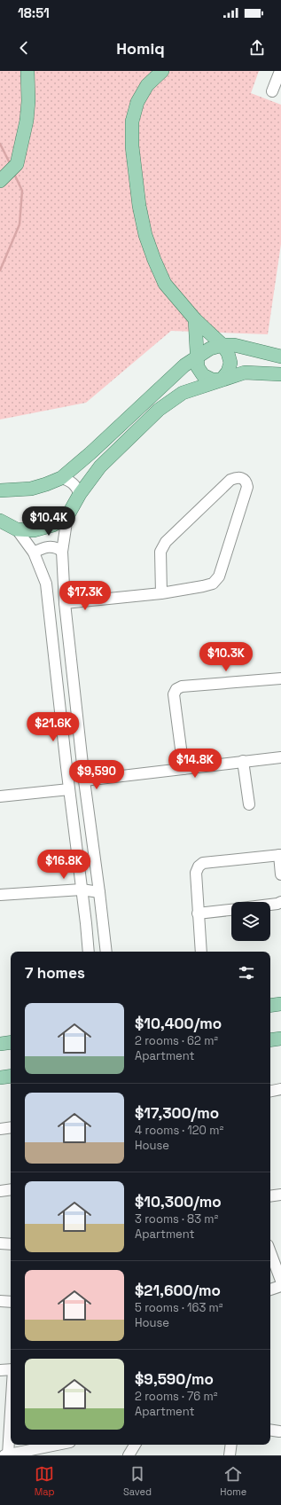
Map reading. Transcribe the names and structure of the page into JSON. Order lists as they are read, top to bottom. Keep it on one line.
{"page":{"status":"18:51","header":"Homiq","price":["$10.4K","$17.3K","$10.3K","$21.6K","$14.8K","$9,590","$16.8K"],"heading":"7 homes","list":[{"name":"$10,400/mo","note":"2 rooms · 62 m² · Apartment"},{"name":"$17,300/mo","note":"4 rooms · 120 m² · House"},{"name":"$10,300/mo","note":"3 rooms · 83 m² · Apartment"},{"name":"$21,600/mo","note":"5 rooms · 163 m² · House"},{"name":"$9,590/mo","note":"2 rooms · 76 m² · Apartment"}],"tabs":["Map","Saved","Home"]}}
